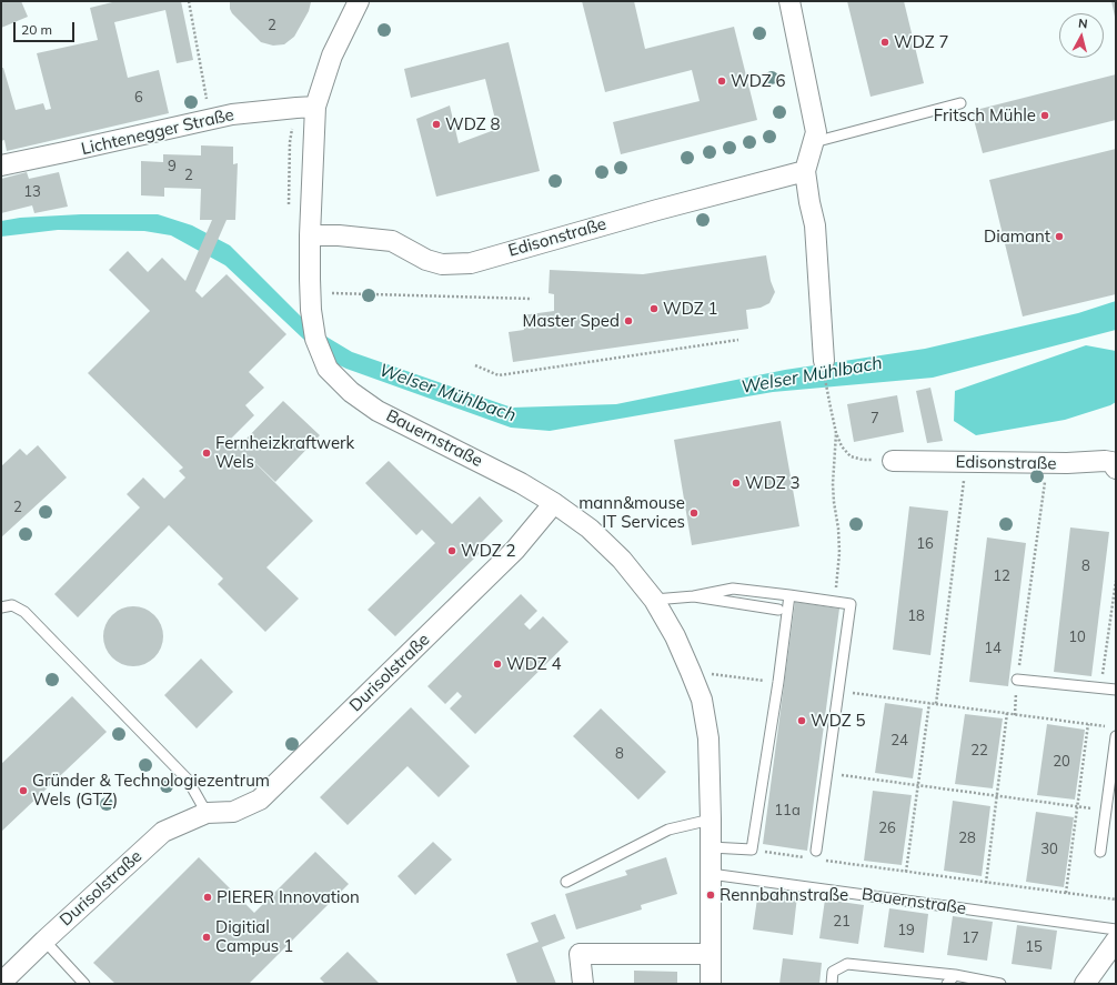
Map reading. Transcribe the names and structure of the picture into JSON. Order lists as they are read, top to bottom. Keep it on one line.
{"streets":{"street":["Lichtenegger Straße","Edisonstraße","Bauernstraße","Durisolstraße"]},"crossings":[["Lichtenegger Straße","Bauernstraße"],["Edisonstraße","Bauernstraße"],["Bauernstraße","Durisolstraße"]],"water":["Welser Mühlbach"],"places":["WDZ 7","WDZ 6","Fritsch Mühle","WDZ 8","Diamant","WDZ 1","Master Sped","Fernheizkraftwerk Wels","WDZ 3","mann&mouse IT Services","WDZ 2","WDZ 4","WDZ 5","Gründer & Technologiezentrum Wels (GTZ)","Rennbahnstraße","PIERER Innovation","Digitial Campus 1"],"house_numbers":["2","6","9","2","13","7","2","16","8","12","18","10","14","24","22","8","20","11a","26","28","30","21","19","17","15"],"scale_bar":"20 m","north":"top"}
